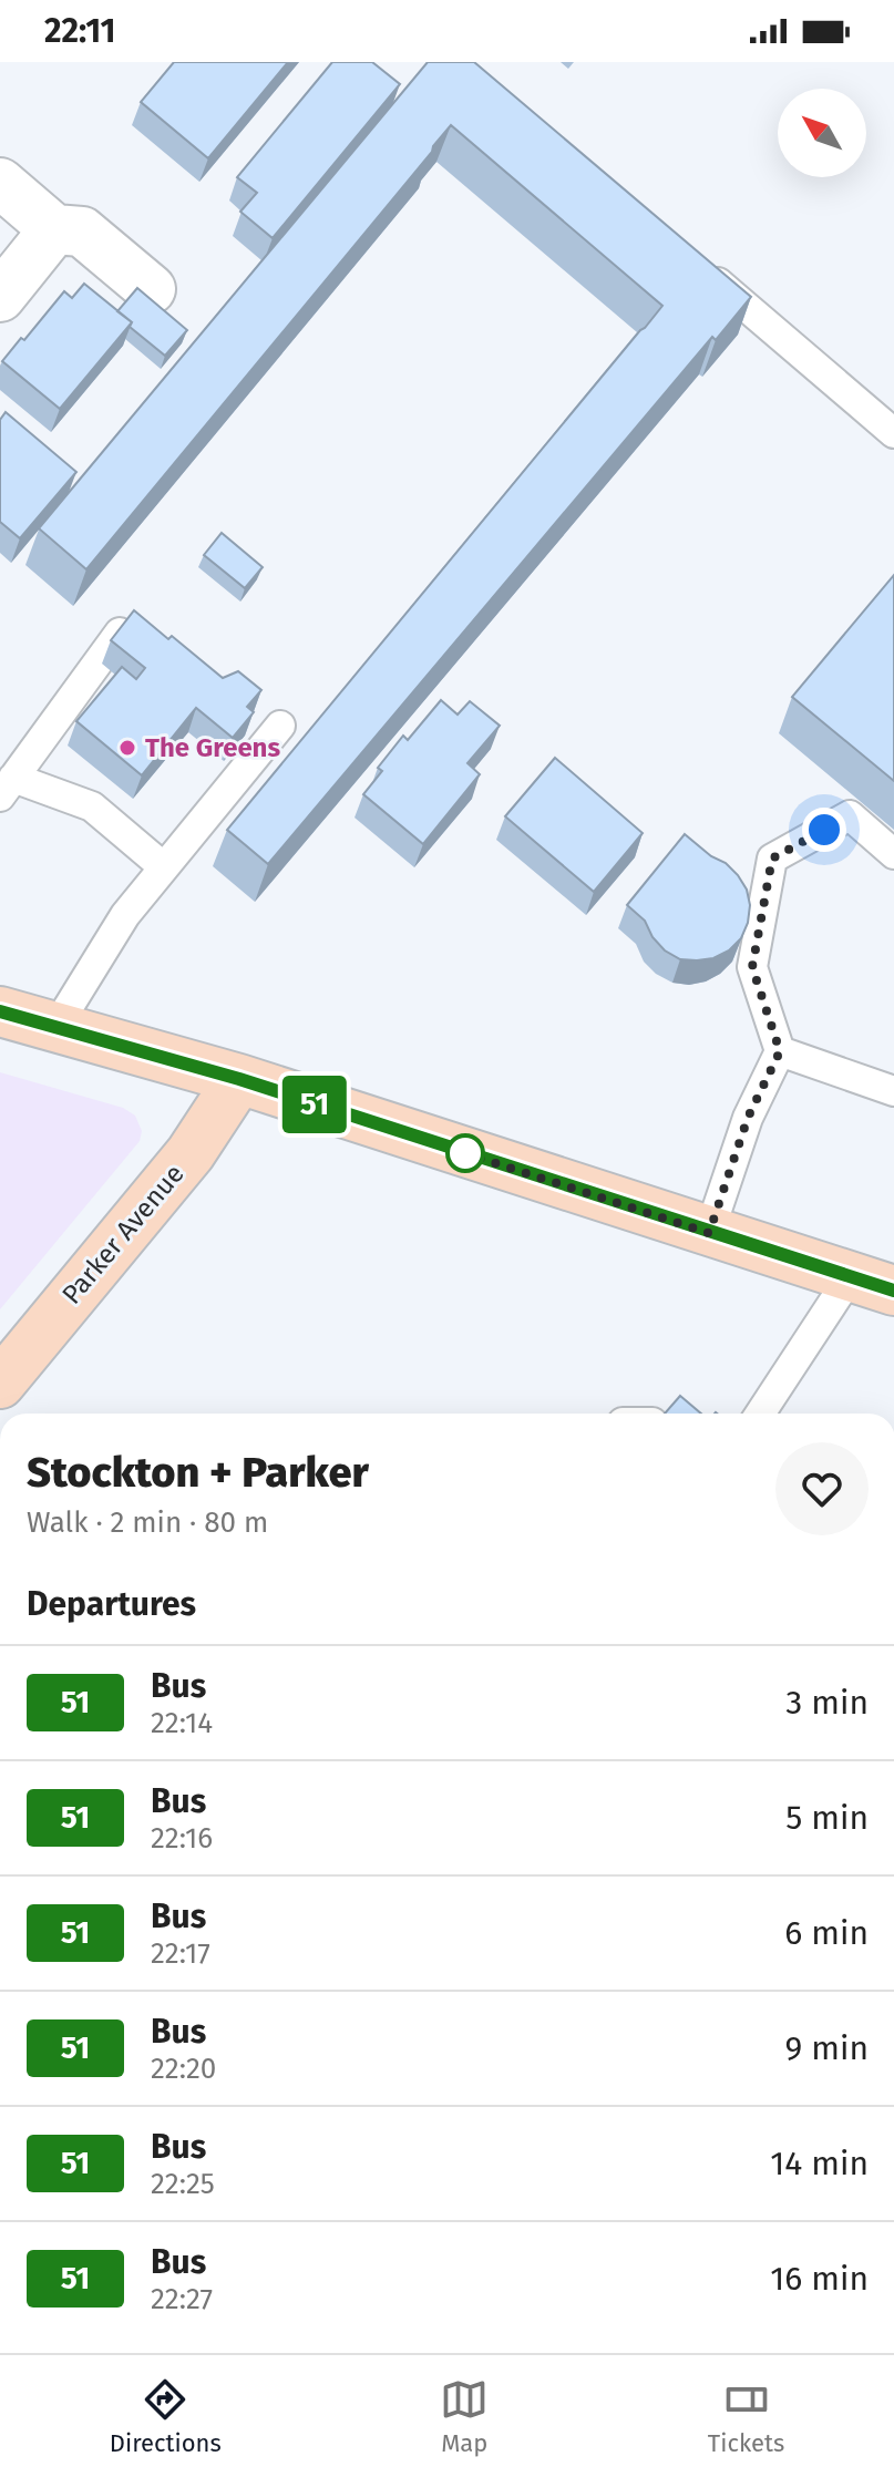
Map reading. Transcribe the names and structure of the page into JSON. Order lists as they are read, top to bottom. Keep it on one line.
{"streets":{"main road":["Parker Avenue"]},"places":["The Greens"],"lines":["bus line 51"],"north":"top left","page":{"status":"22:11","on_map":"51","heading":[["Stockton + Parker","Walk · 2 min · 80 m"],"Departures"],"list":[{"mark":"51","name":"Bus","note":"22:14","value":"3 min"},{"mark":"51","name":"Bus","note":"22:16","value":"5 min"},{"mark":"51","name":"Bus","note":"22:17","value":"6 min"},{"mark":"51","name":"Bus","note":"22:20","value":"9 min"},{"mark":"51","name":"Bus","note":"22:25","value":"14 min"},{"mark":"51","name":"Bus","note":"22:27","value":"16 min"}],"tabs":["Directions","Map","Tickets"]}}
